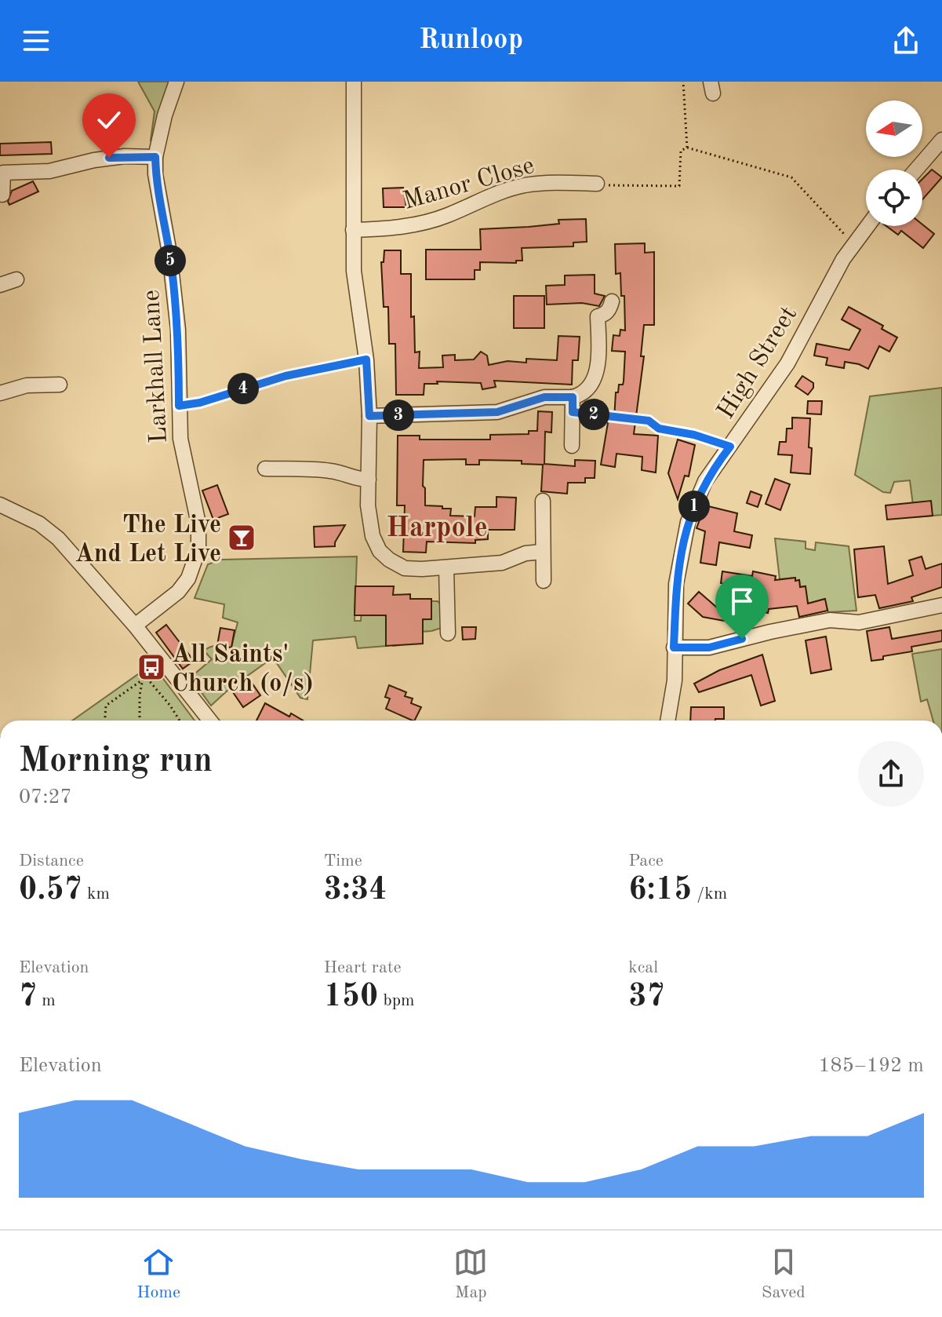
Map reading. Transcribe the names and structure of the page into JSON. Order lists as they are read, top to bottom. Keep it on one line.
{"streets":{"street":["Manor Close","High Street","Larkhall Lane"]},"districts":["Harpole"],"places":{"bar":["The Live And Let Live"],"bus stop":["All Saints' Church (o/s)"]},"north":"left","page":{"header":"Runloop","pins":["5","4","2","3","1"],"heading":["Morning run","07:27"],"stats":[["Distance","0.57 km"],["Time","3:34"],["Pace","6:15 /km"],["Elevation","7 m"],["Heart rate","150 bpm"],["kcal","37"]],"chart":["Elevation","185–192 m"],"tabs":["Home","Map","Saved"]}}
